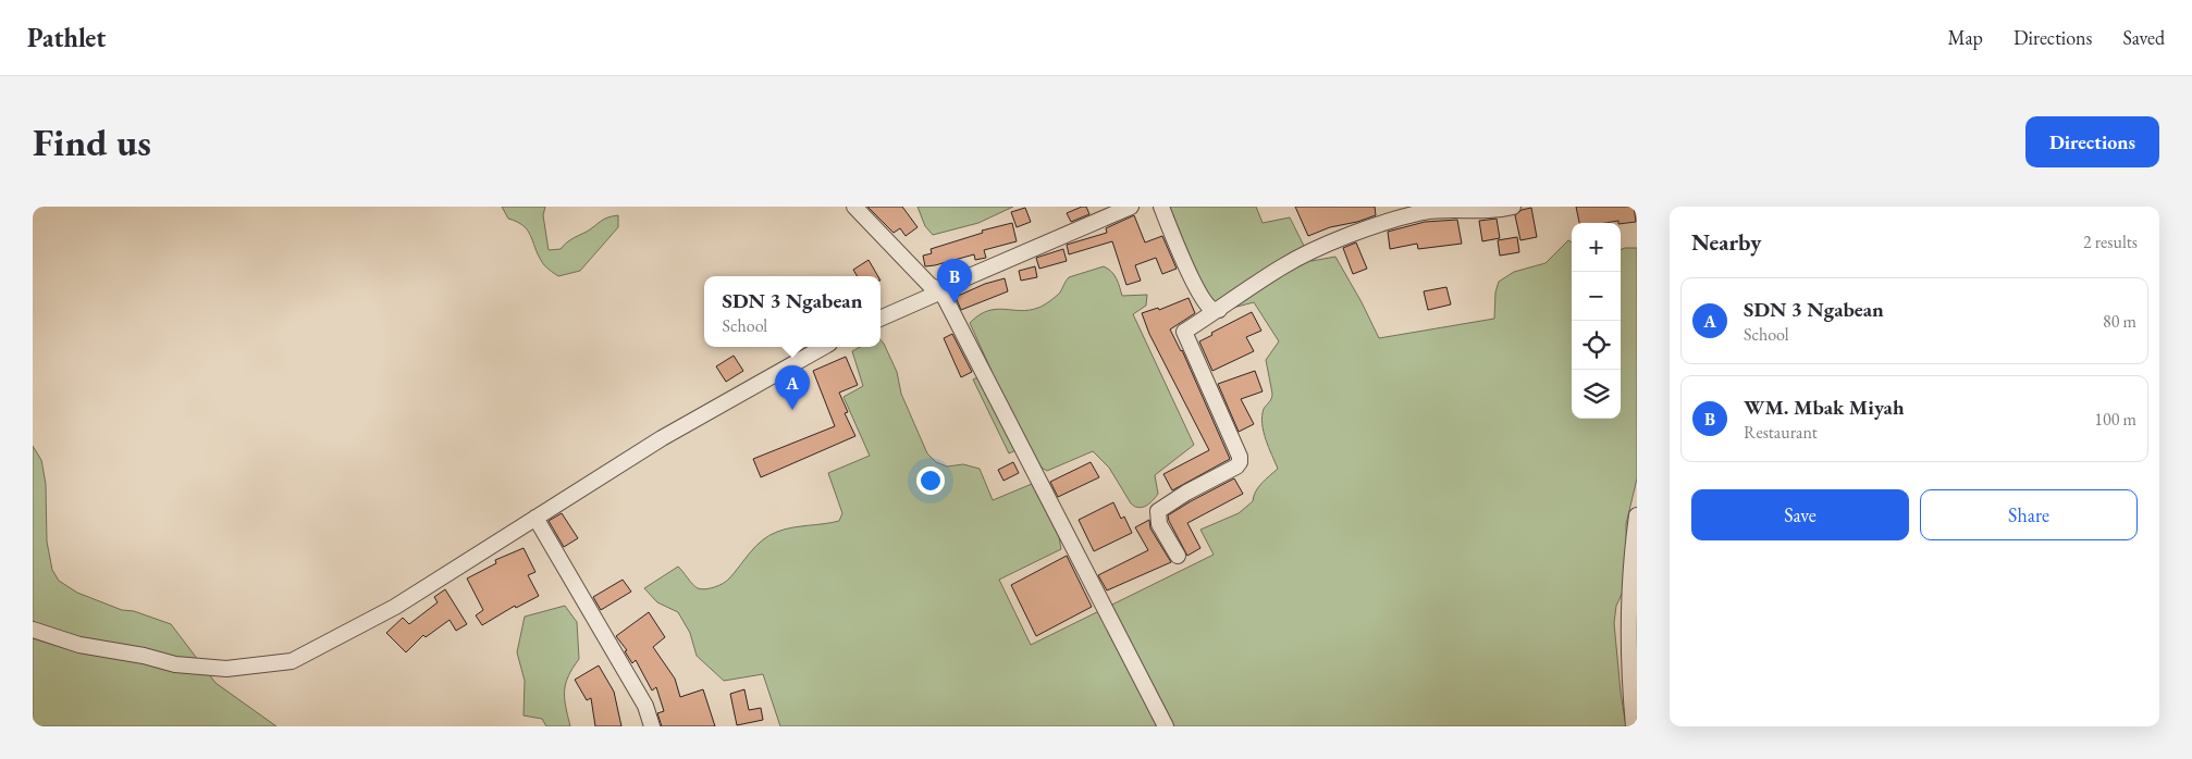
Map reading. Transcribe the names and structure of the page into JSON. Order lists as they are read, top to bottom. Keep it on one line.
{"page":{"header":"Pathlet","nav":["Map","Directions","Saved"],"buttons":["Directions",["Save","Share"]],"title":"Find us","heading":["Nearby","2 results"],"map_buttons":["+","−"],"pins":["B","A"],"popup":["SDN 3 Ngabean","School"],"list":[{"mark":"A","name":"SDN 3 Ngabean","note":"School","value":"80 m"},{"mark":"B","name":"WM. Mbak Miyah","note":"Restaurant","value":"100 m"}]}}
